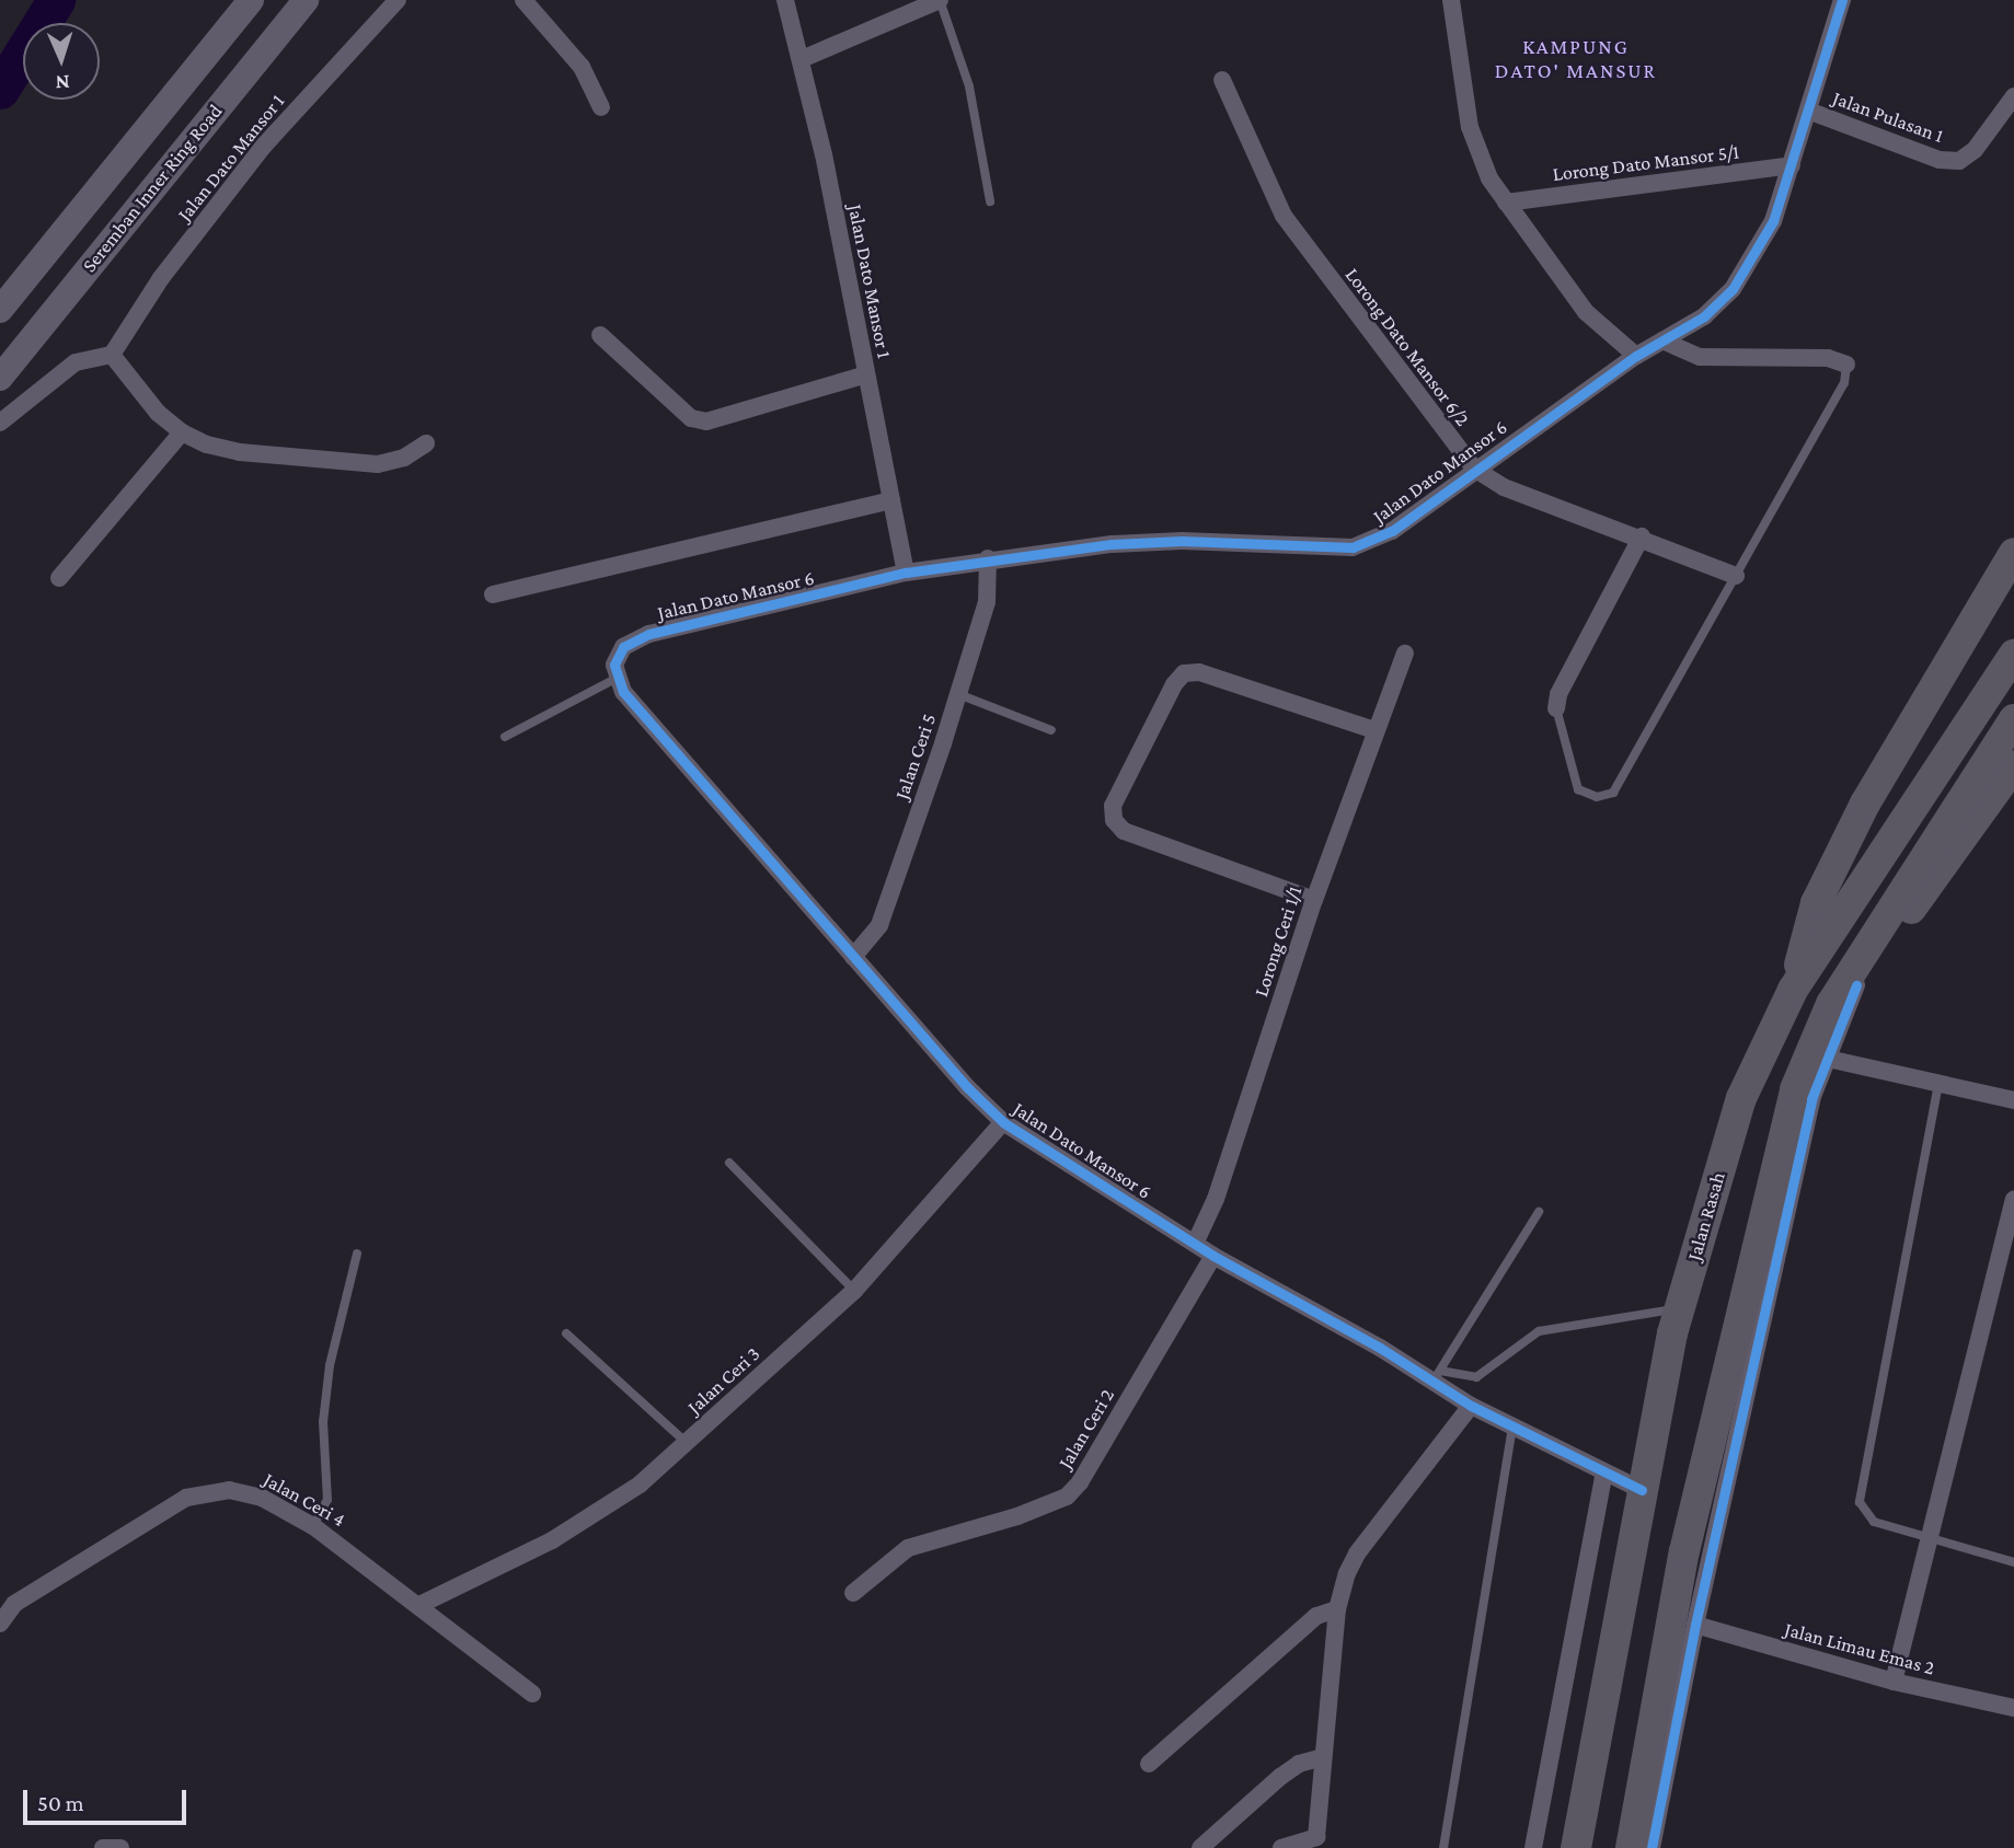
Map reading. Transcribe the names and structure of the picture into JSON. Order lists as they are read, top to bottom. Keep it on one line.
{"streets":{"highway":["Jalan Rasah"],"main road":["Seremban Inner Ring Road"],"street":["Jalan Pulasan 1","Jalan Dato Mansor 1","Lorong Dato Mansor 5/1","Lorong Dato Mansor 6/2","Jalan Dato Mansor 6","Jalan Ceri 5","Lorong Ceri 1/1","Jalan Ceri 3","Jalan Ceri 2","Jalan Ceri 4","Jalan Limau Emas 2"]},"crossings":[["Jalan Pulasan 1","Jalan Dato Mansor 6"],["Jalan Dato Mansor 1","Jalan Dato Mansor 6"],["Lorong Dato Mansor 5/1","Jalan Dato Mansor 6"],["Lorong Dato Mansor 6/2","Jalan Dato Mansor 6"],["Jalan Dato Mansor 6","Jalan Ceri 5"],["Jalan Dato Mansor 6","Lorong Ceri 1/1"],["Jalan Dato Mansor 6","Jalan Rasah"],["Jalan Dato Mansor 6","Jalan Ceri 3"],["Jalan Dato Mansor 6","Jalan Ceri 2"],["Jalan Ceri 3","Jalan Ceri 4"]],"districts":["KAMPUNG DATO' MANSUR"],"scale_bar":"50 m","north":"bottom"}
